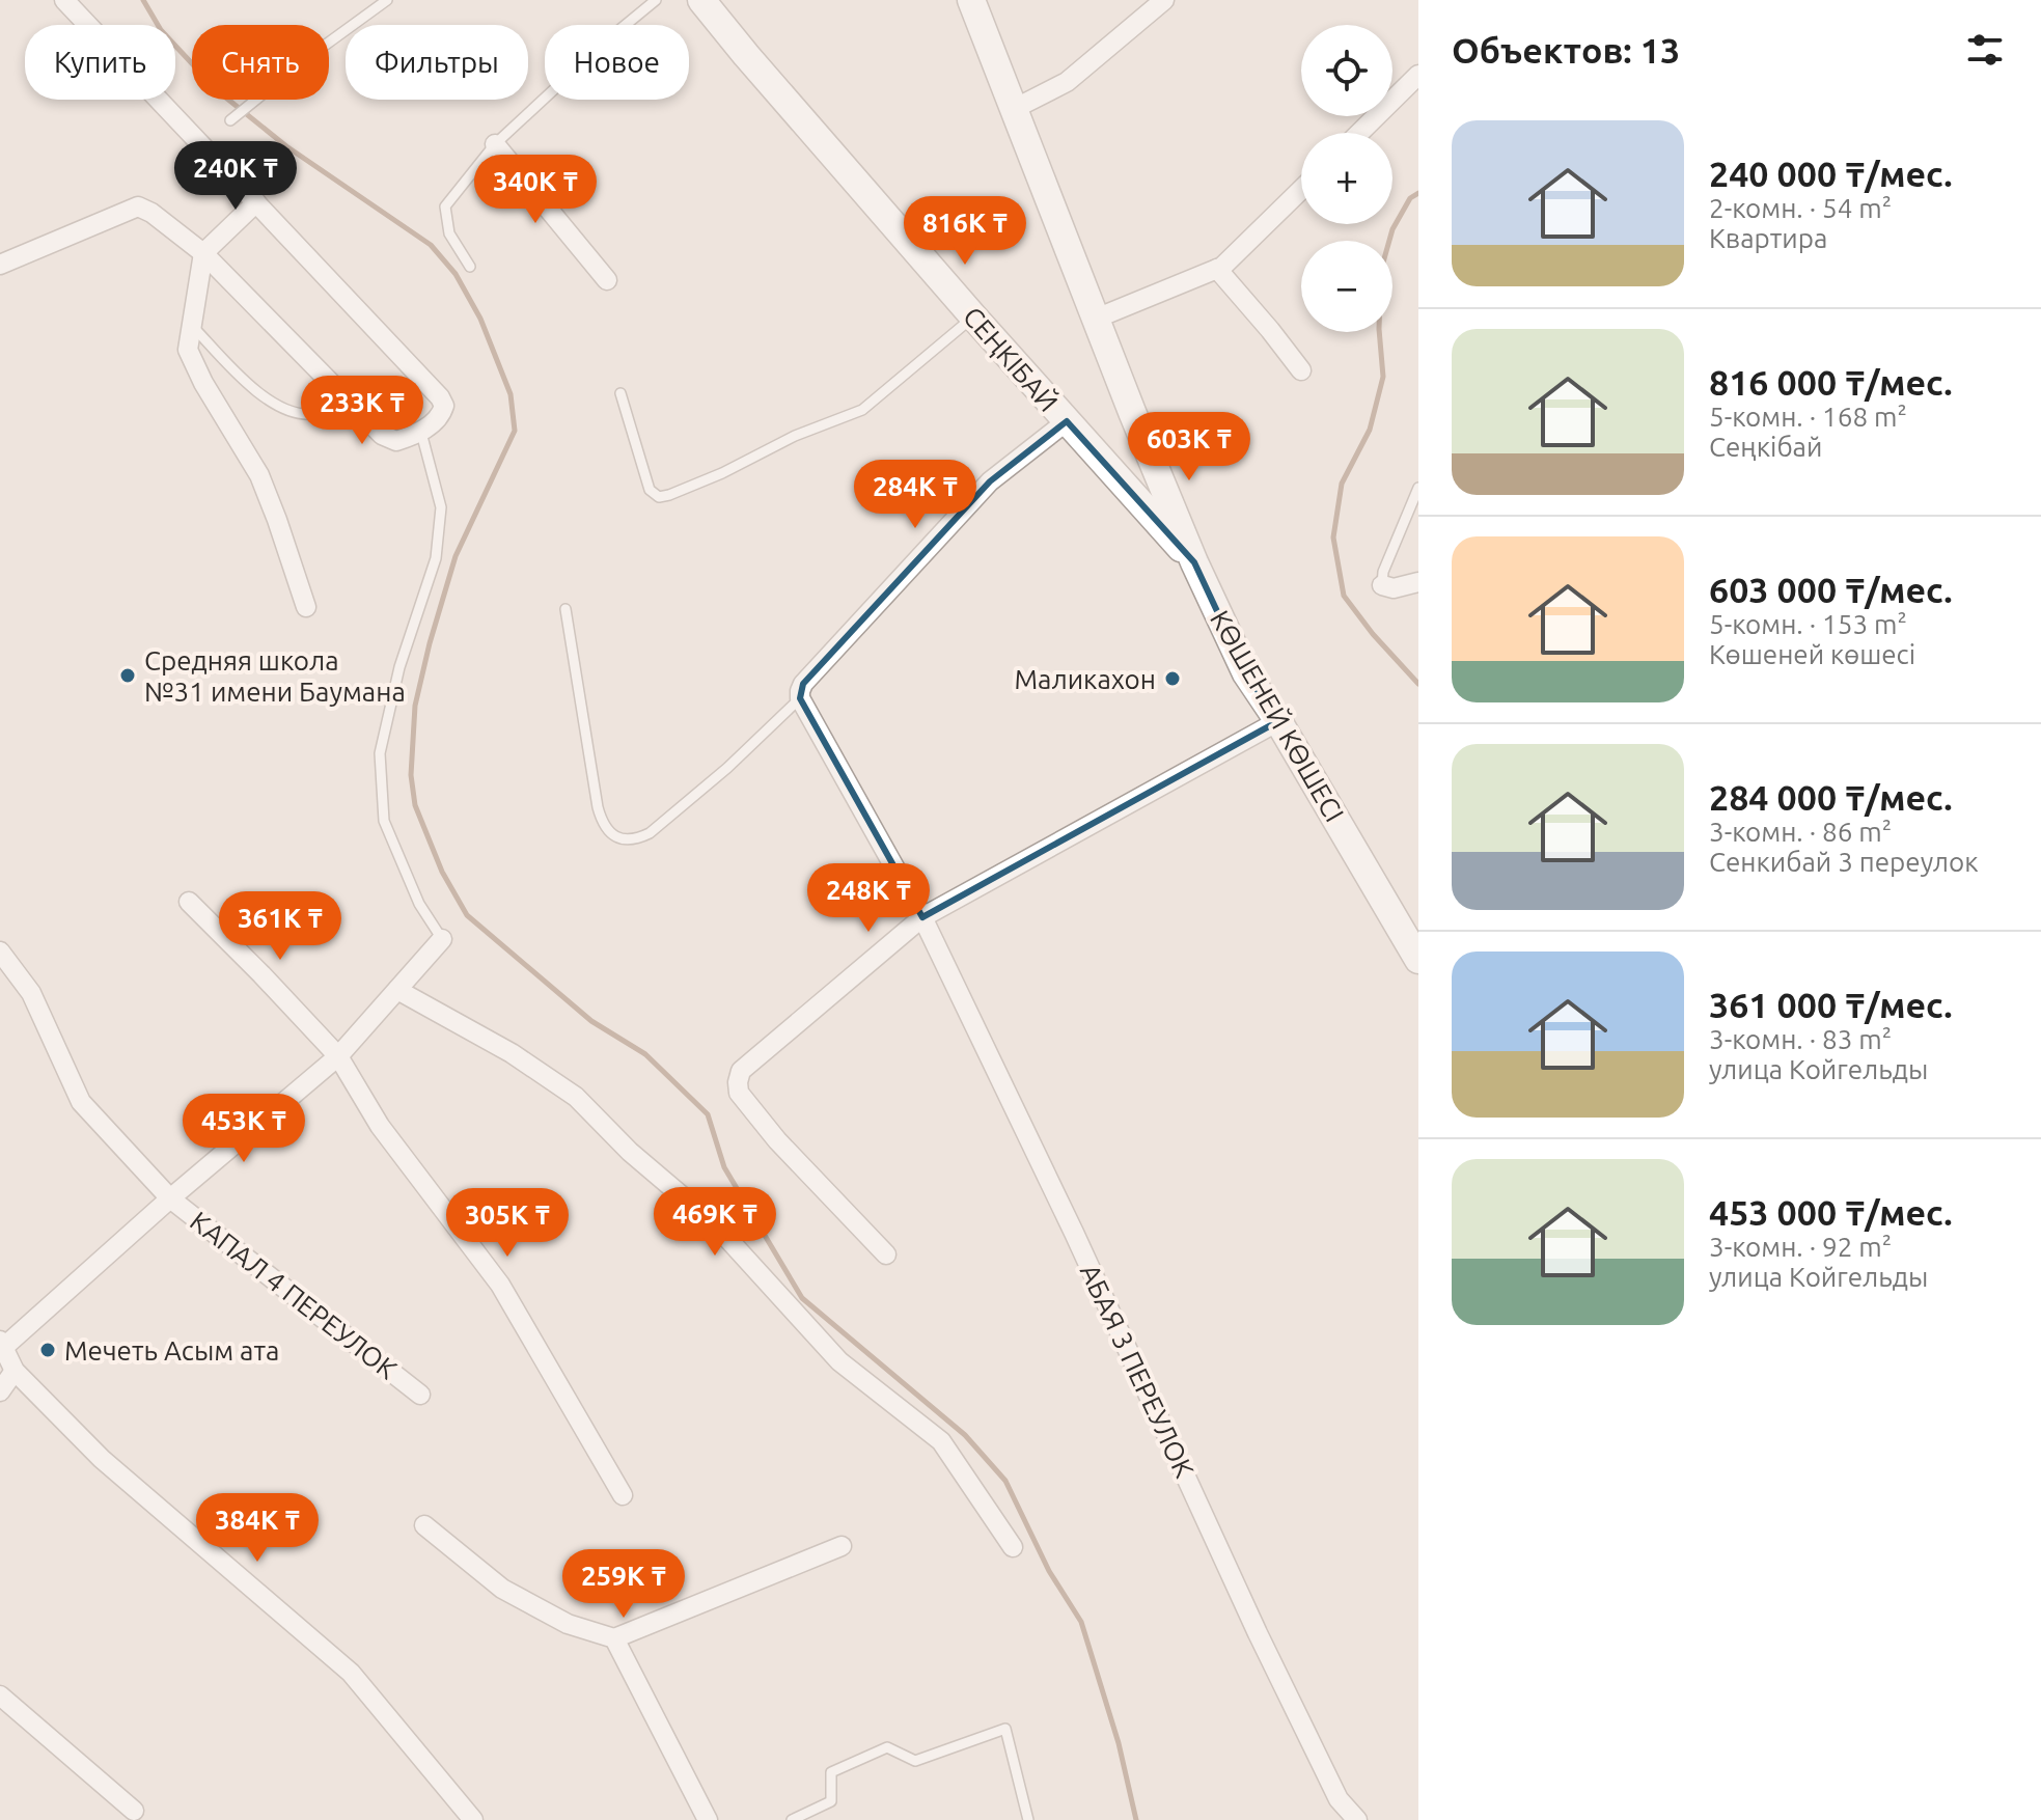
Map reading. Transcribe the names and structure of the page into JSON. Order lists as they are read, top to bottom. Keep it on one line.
{"streets":{"main road":["СЕҢКІБАЙ","КӨШЕНЕЙ КӨШЕСІ"],"street":["КАПАЛ 4 ПЕРЕУЛОК","АБАЯ 3 ПЕРЕУЛОК"]},"crossings":[["СЕҢКІБАЙ","КӨШЕНЕЙ КӨШЕСІ"]],"places":["Средняя школа №31 имени Баумана","Маликахон","Мечеть Асым ата"],"page":{"heading":"Объектов: 13","map_buttons":["+","−"],"chip":["Купить","Снять","Фильтры","Новое"],"list":[{"name":"240 000 ₸/мес.","note":"2-комн. · 54 m² · Квартира"},{"name":"816 000 ₸/мес.","note":"5-комн. · 168 m² · Сеңкібай"},{"name":"603 000 ₸/мес.","note":"5-комн. · 153 m² · Көшеней көшесі"},{"name":"284 000 ₸/мес.","note":"3-комн. · 86 m² · Сенкибай 3 переулок"},{"name":"361 000 ₸/мес.","note":"3-комн. · 83 m² · улица Койгельды"},{"name":"453 000 ₸/мес.","note":"3-комн. · 92 m² · улица Койгельды"}],"price":["240K ₸","340K ₸","816K ₸","233K ₸","603K ₸","284K ₸","248K ₸","361K ₸","453K ₸","469K ₸","305K ₸","384K ₸","259K ₸"]}}
